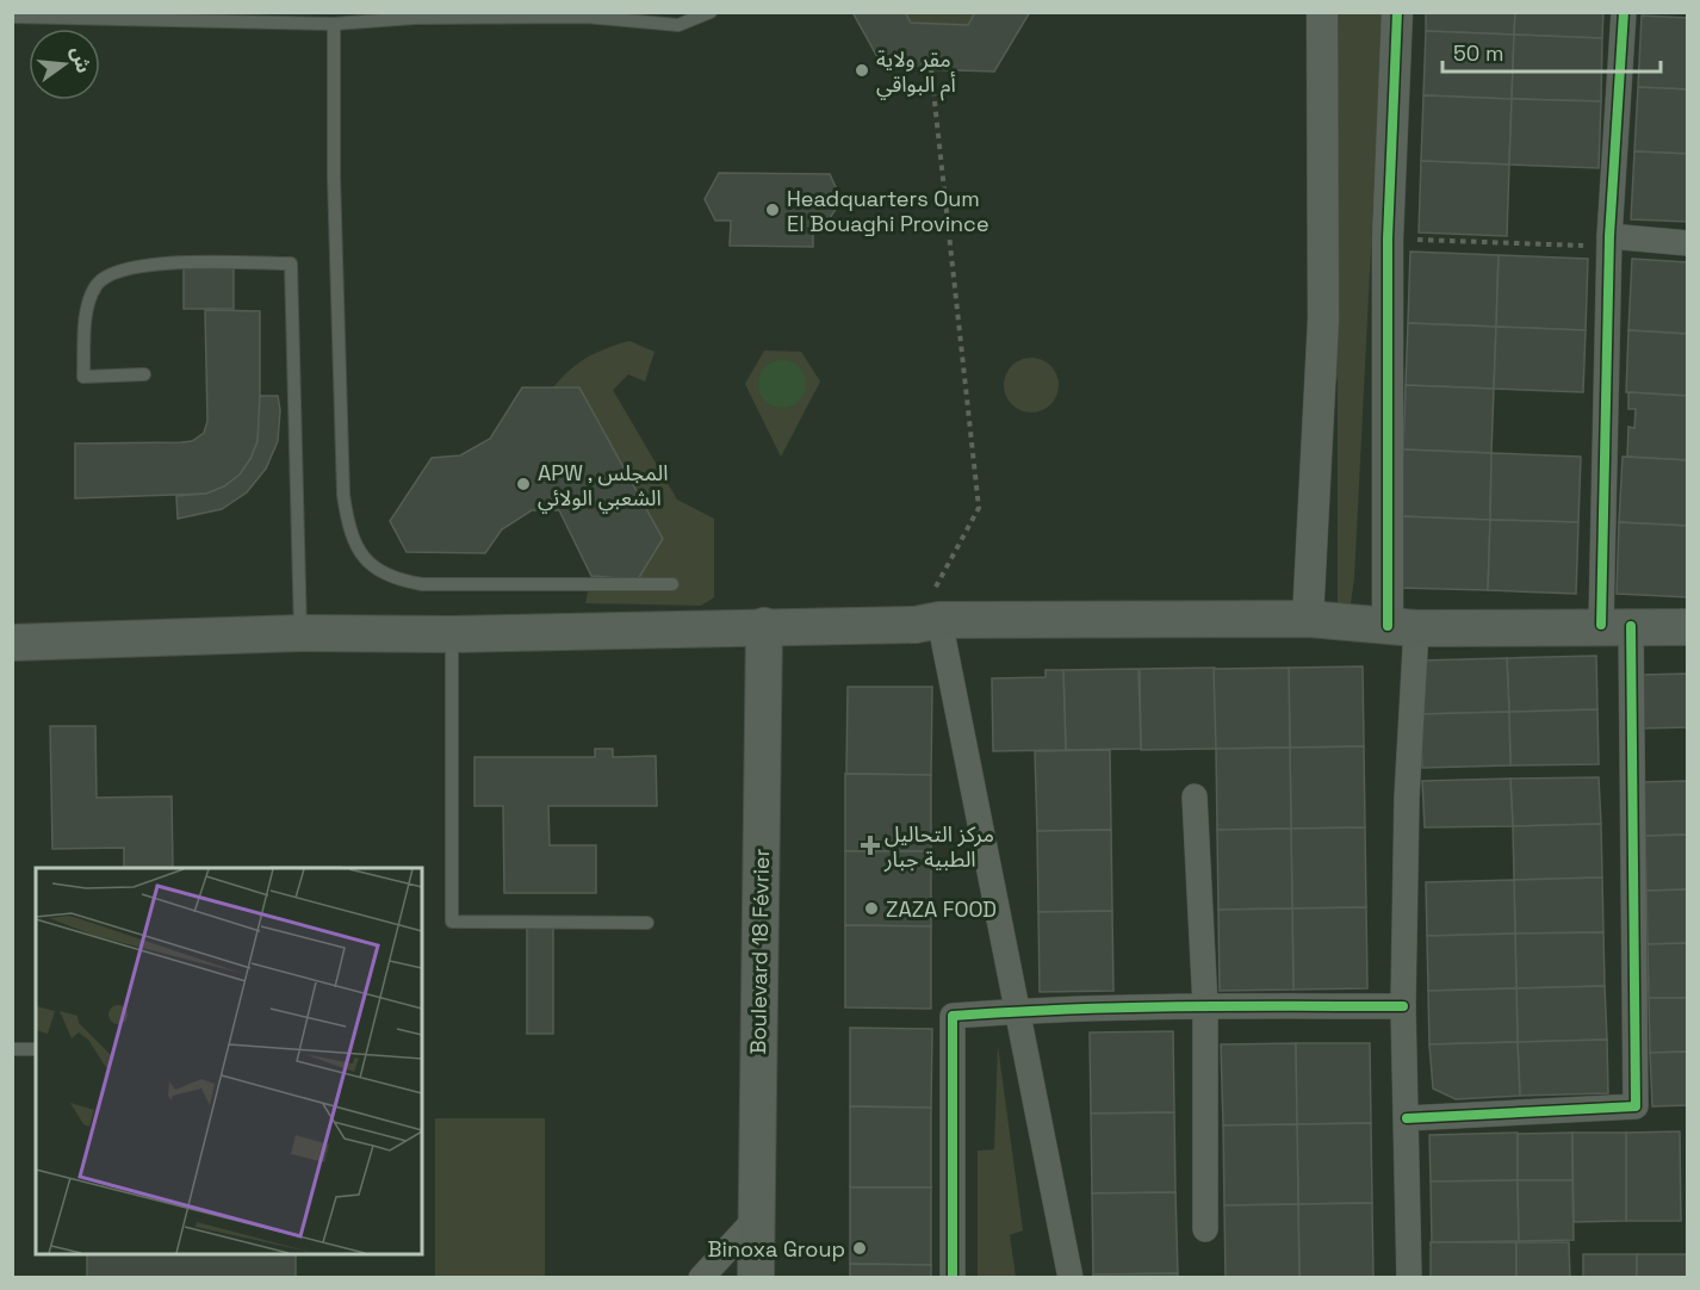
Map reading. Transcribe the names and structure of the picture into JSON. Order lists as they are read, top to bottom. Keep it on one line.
{"streets":{"main road":["Boulevard 18 Février"]},"places":{"other":["مقر ولاية أم البواقي","Headquarters Oum El Bouaghi Province","APW , المجلس الشعبي الولائي","ZAZA FOOD","Binoxa Group"],"health":["مركز التحاليل الطبية جبار"]},"scale_bar":"50 m","north":"right"}
